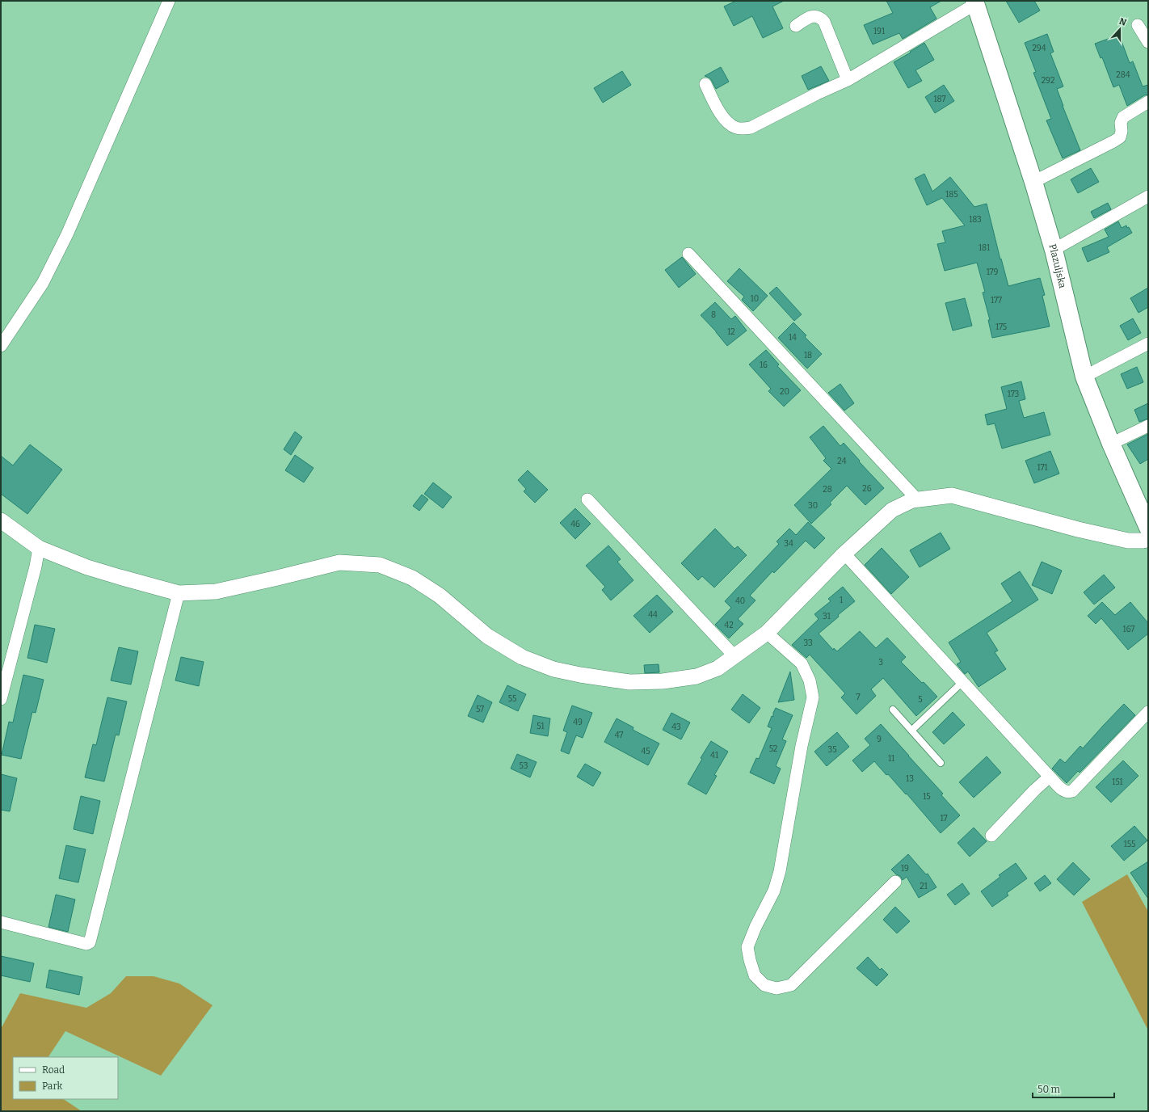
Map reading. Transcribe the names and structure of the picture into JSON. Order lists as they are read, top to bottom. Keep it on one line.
{"streets":{"main road":["Plazuljska"]},"house_numbers":["191","294","284","292","187","185","183","181","179","10","177","8","175","12","14","18","16","20","173","24","171","26","28","30","46","34","1","40","44","31","42","167","33","3","7","55","5","57","49","51","43","47","9","52","35","45","41","11","53","13","151","15","17","155","19","21"],"legend":["Road","Park"],"scale_bar":"50 m","north":"top"}
